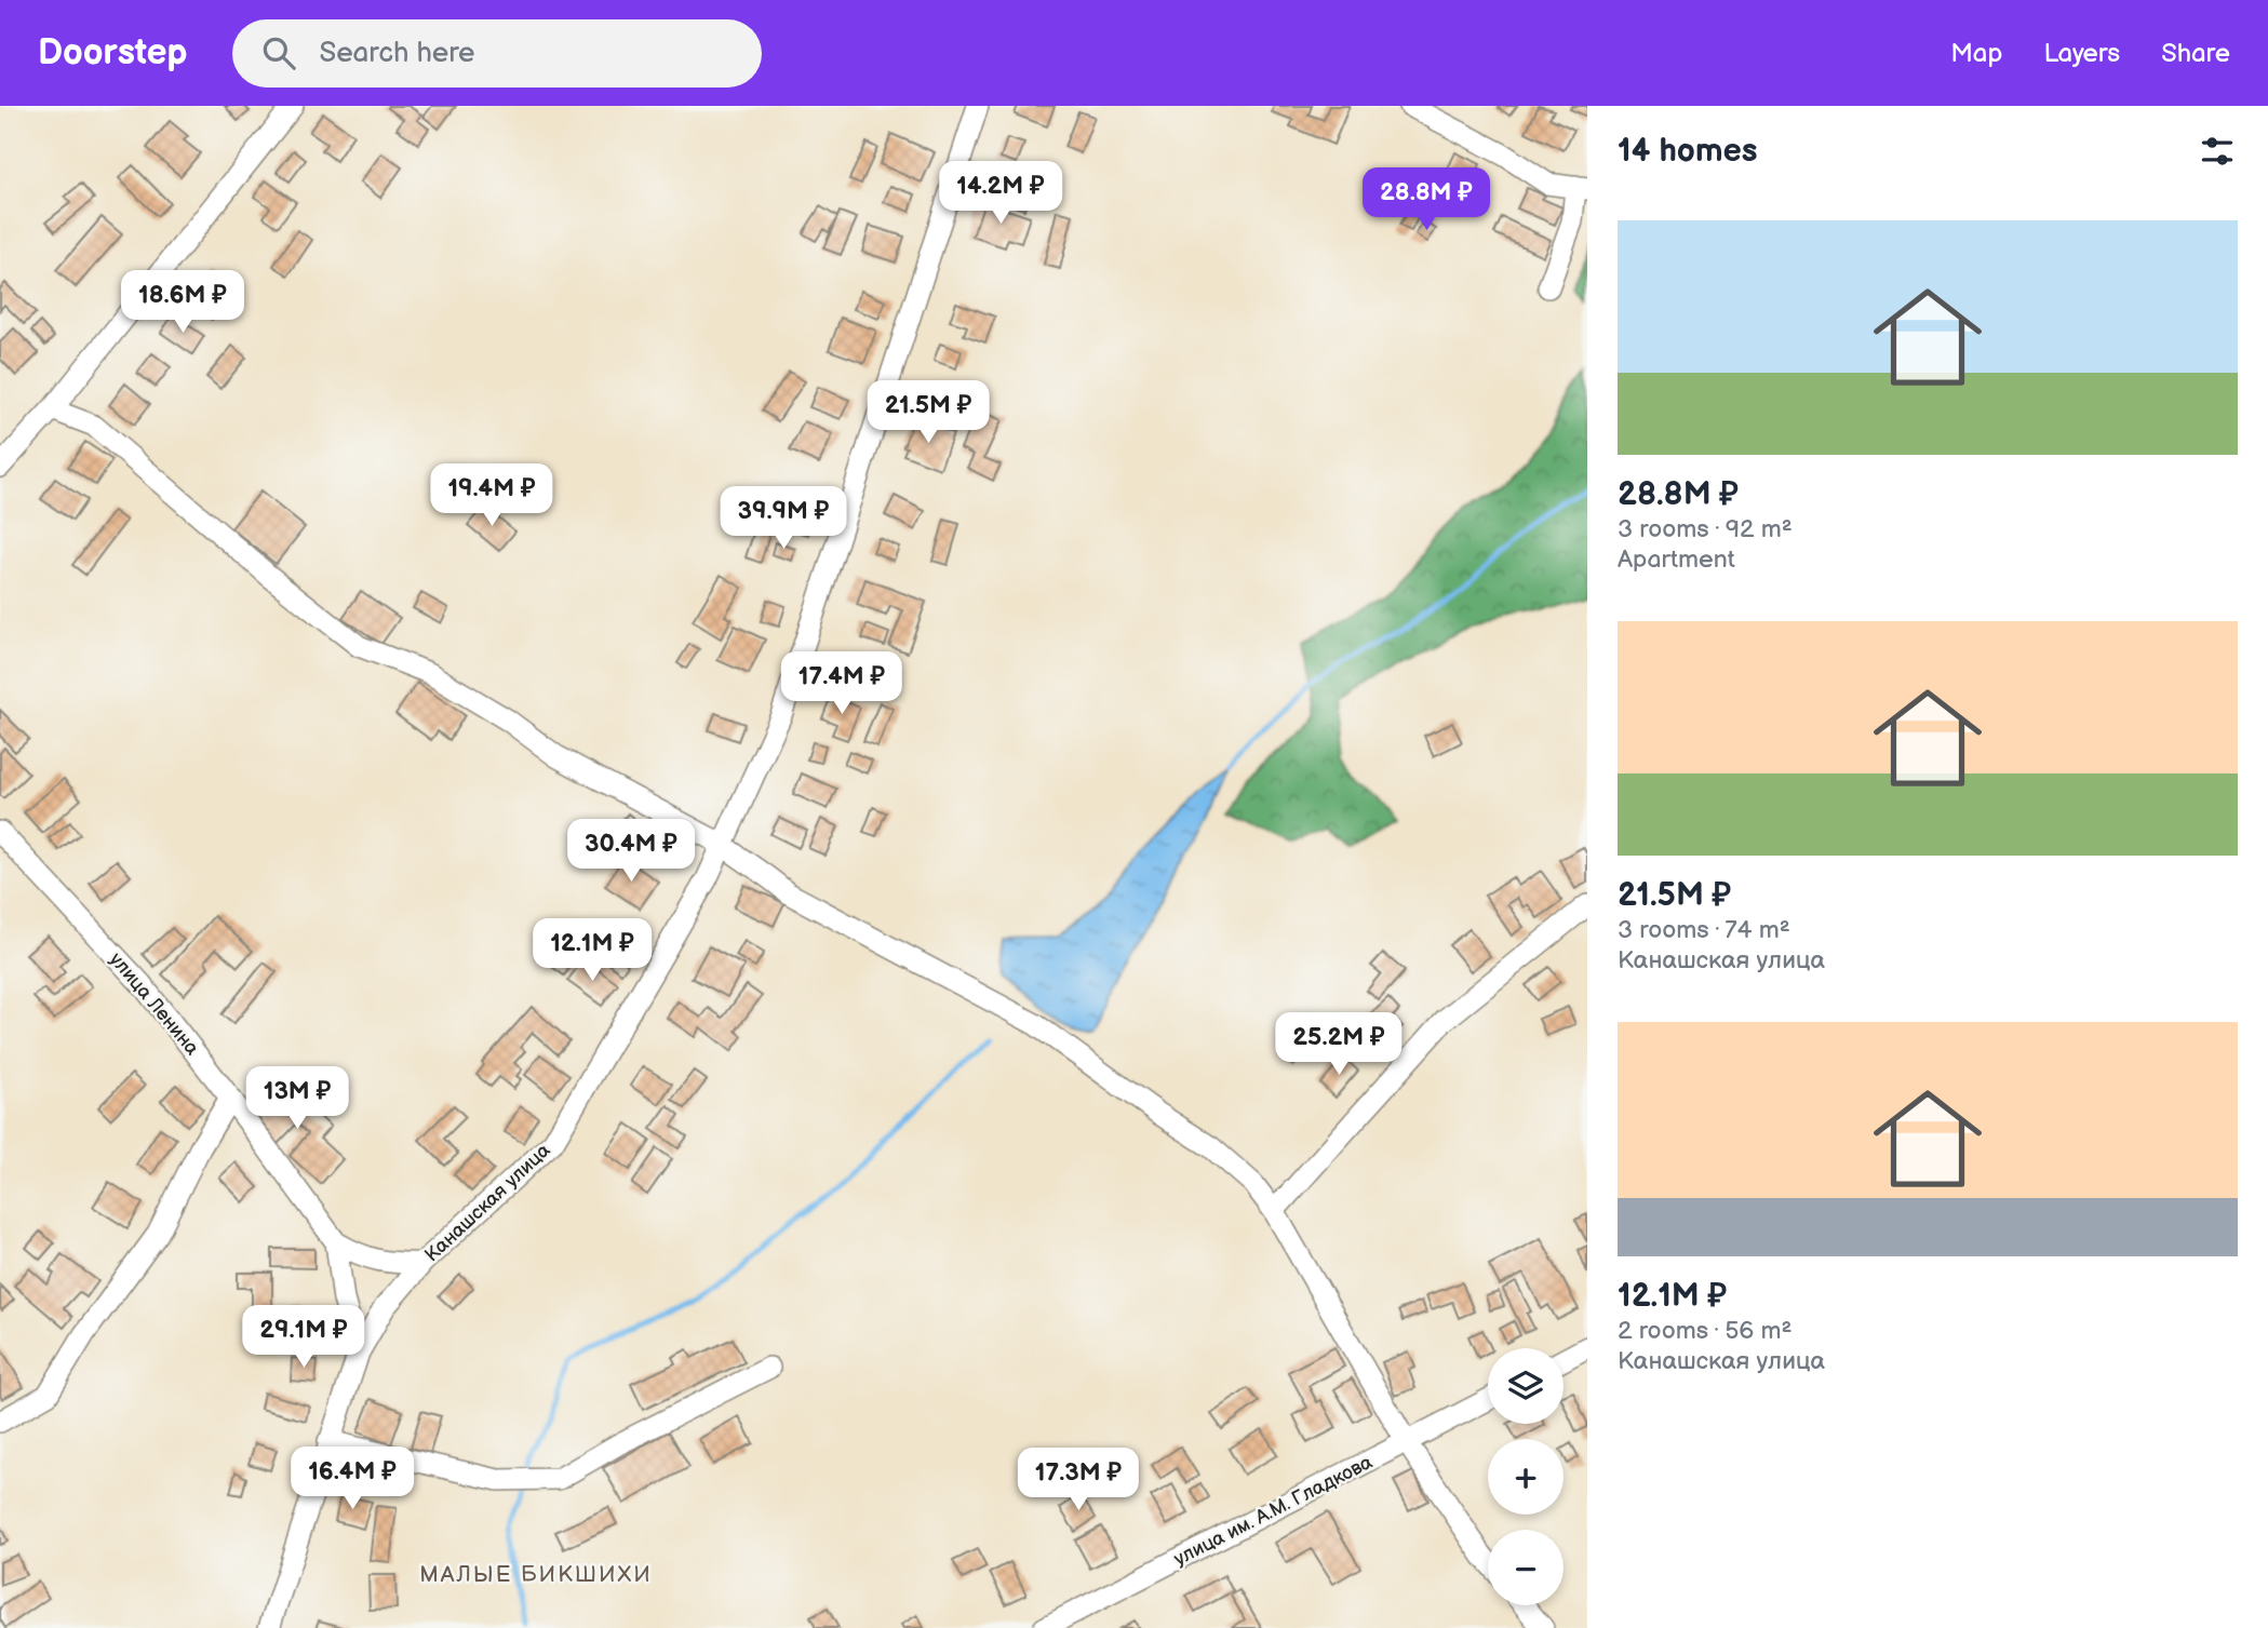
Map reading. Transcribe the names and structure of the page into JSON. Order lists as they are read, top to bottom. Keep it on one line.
{"streets":{"street":["улица Ленина","Канашская улица","улица им. А.М. Гладкова"]},"crossings":[["улица Ленина","Канашская улица"]],"districts":["МАЛЫЕ БИКШИХИ"],"page":{"header":"Doorstep","search":"Search here","nav":["Map","Layers","Share"],"heading":"14 homes","price":["14.2M ₽","28.8M ₽","18.6M ₽","21.5M ₽","19.4M ₽","39.9M ₽","17.4M ₽","30.4M ₽","12.1M ₽","25.2M ₽","13M ₽","29.1M ₽","16.4M ₽","17.3M ₽"],"list":[{"name":"28.8M ₽","note":"3 rooms · 92 m² · Apartment"},{"name":"21.5M ₽","note":"3 rooms · 74 m² · Канашская улица"},{"name":"12.1M ₽","note":"2 rooms · 56 m² · Канашская улица"}],"map_buttons":["+","−"]}}
